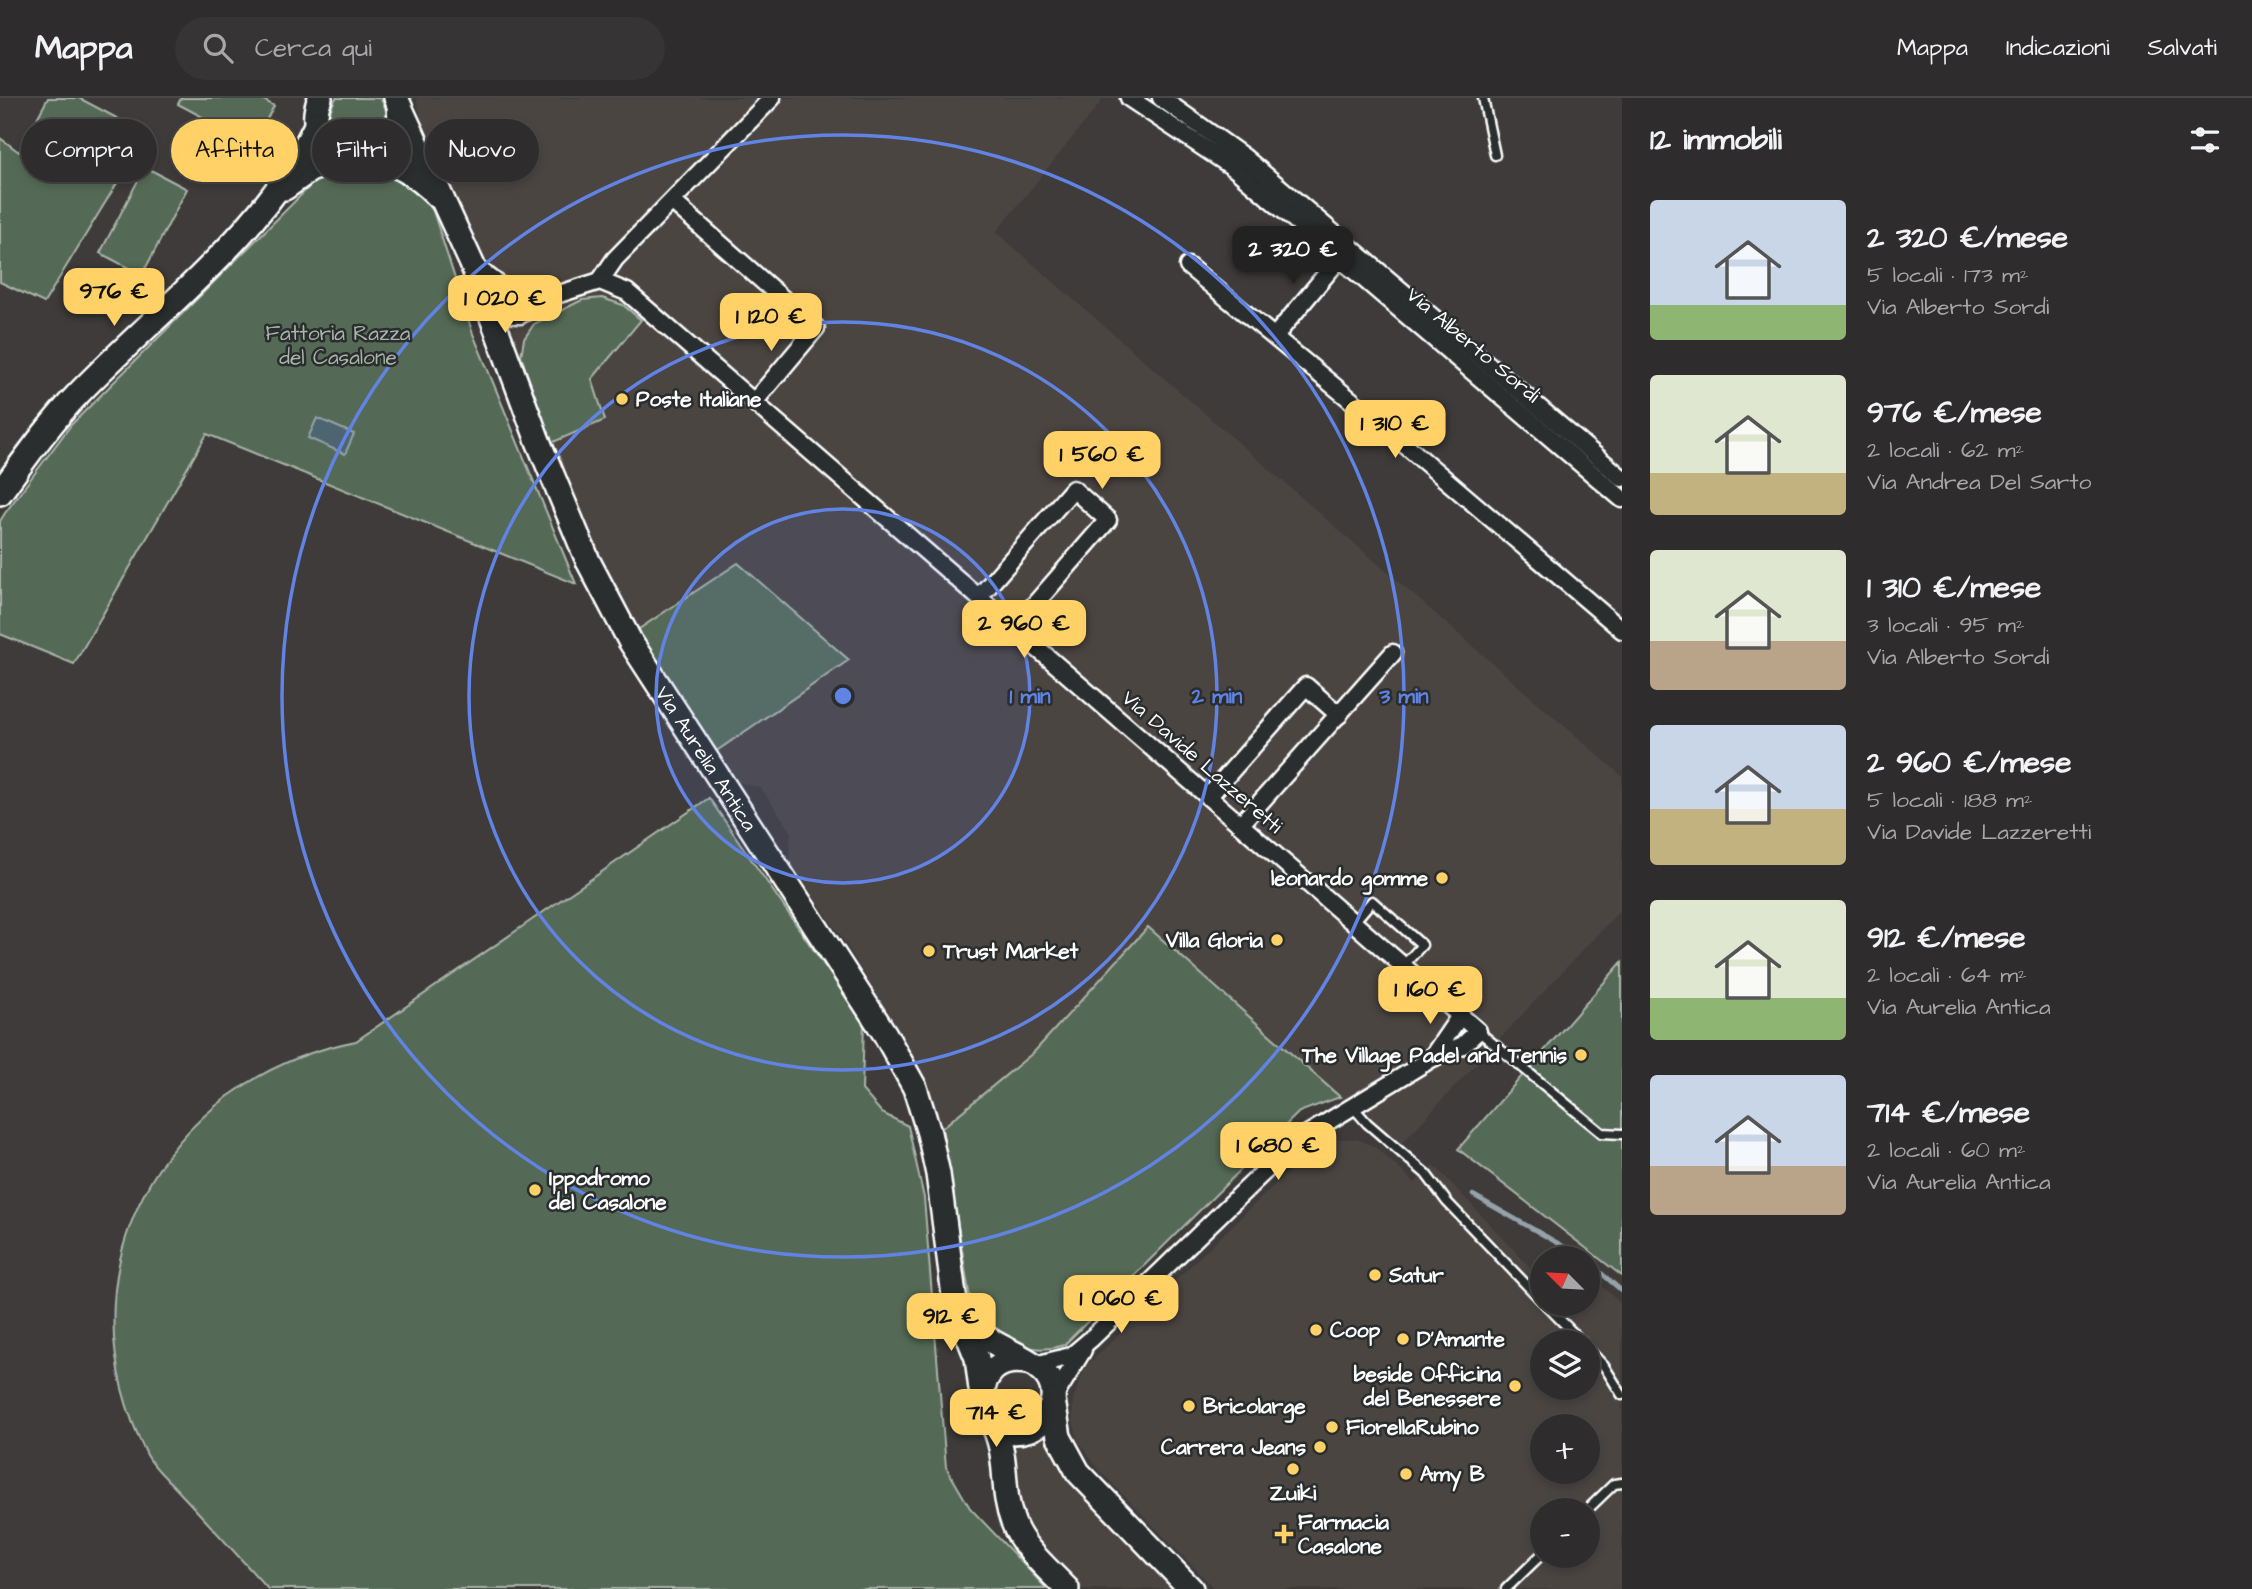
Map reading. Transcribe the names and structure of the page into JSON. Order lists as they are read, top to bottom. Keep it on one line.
{"streets":{"street":["Via Alberto Sordi","Via Aurelia Antica","Via Davide Lazzeretti"]},"parks":["Fattoria Razza del Casalone"],"places":{"other":["Poste Italiane","leonardo gomme","Villa Gloria","Trust Market","The Village Padel and Tennis","Ippodromo del Casalone","Satur","Coop","D'Amante","beside Officina del Benessere","Bricolarge","FiorellaRubino","Carrera Jeans","Zuiki","Amy B"],"health":["Farmacia Casalone"]},"north":"top left","page":{"header":"Mappa","search":"Cerca qui","nav":["Mappa","Indicazioni","Salvati"],"heading":"12 immobili","chip":["Compra","Affitta","Filtri","Nuovo"],"list":[{"name":"2 320 €/mese","note":"5 locali · 173 m² · Via Alberto Sordi"},{"name":"976 €/mese","note":"2 locali · 62 m² · Via Andrea Del Sarto"},{"name":"1 310 €/mese","note":"3 locali · 95 m² · Via Alberto Sordi"},{"name":"2 960 €/mese","note":"5 locali · 188 m² · Via Davide Lazzeretti"},{"name":"912 €/mese","note":"2 locali · 64 m² · Via Aurelia Antica"},{"name":"714 €/mese","note":"2 locali · 60 m² · Via Aurelia Antica"}],"price":["2 320 €","976 €","1 020 €","1 120 €","1 310 €","1 560 €","2 960 €","1 160 €","1 680 €","1 060 €","912 €","714 €"],"map_buttons":["+","−"]},"rings":["1 min","2 min","3 min"]}
